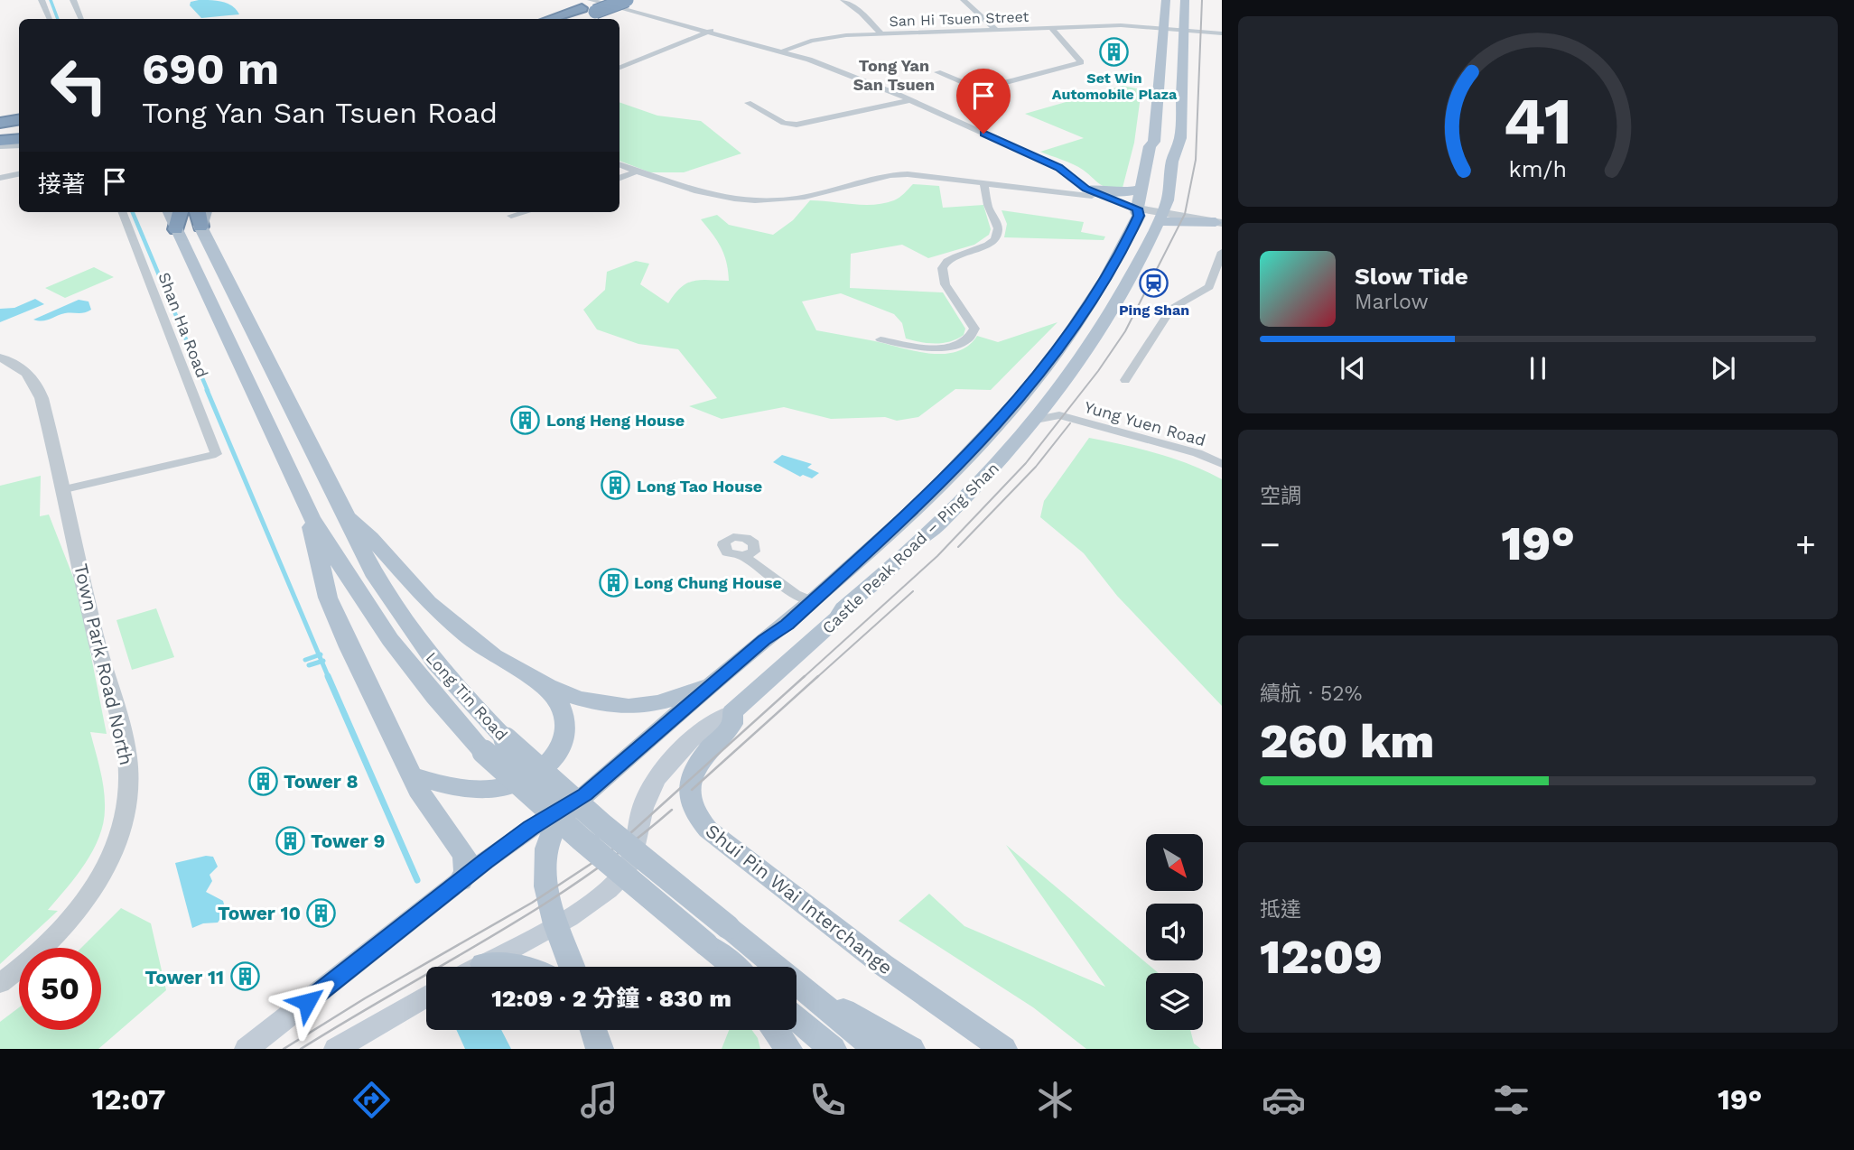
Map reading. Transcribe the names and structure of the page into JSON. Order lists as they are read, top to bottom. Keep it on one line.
{"streets":{"main road":["Castle Peak Road – Ping Shan","Long Tin Road","Shui Pin Wai Interchange"],"street":["San Hi Tsuen Street","Shan Ha Road","Yung Yuen Road","Town Park Road North"]},"crossings":[["San Hi Tsuen Street","Castle Peak Road – Ping Shan"],["Shan Ha Road","Town Park Road North"],["Yung Yuen Road","Castle Peak Road – Ping Shan"],["Castle Peak Road – Ping Shan","Shui Pin Wai Interchange"]],"districts":["Tong Yan San Tsuen"],"places":{"building":["Set Win Automobile Plaza","Long Heng House","Long Tao House","Long Chung House","Tower 8","Tower 9","Tower 10","Tower 11"],"station":["Ping Shan"]},"north":"bottom right","page":{"turn":["690 m","Tong Yan San Tsuen Road"],"then":"接著","song":["Slow Tide","Marlow"],"tile":["空調",["續航 · 52%","260 km"],["抵達","12:09"]],"heat":["−","19°","+"],"limit":"50","trip":"12:09 · 2 分鐘 · 830 m","tabs":["12:07","19°"],"gauge":["41","km/h"]}}
